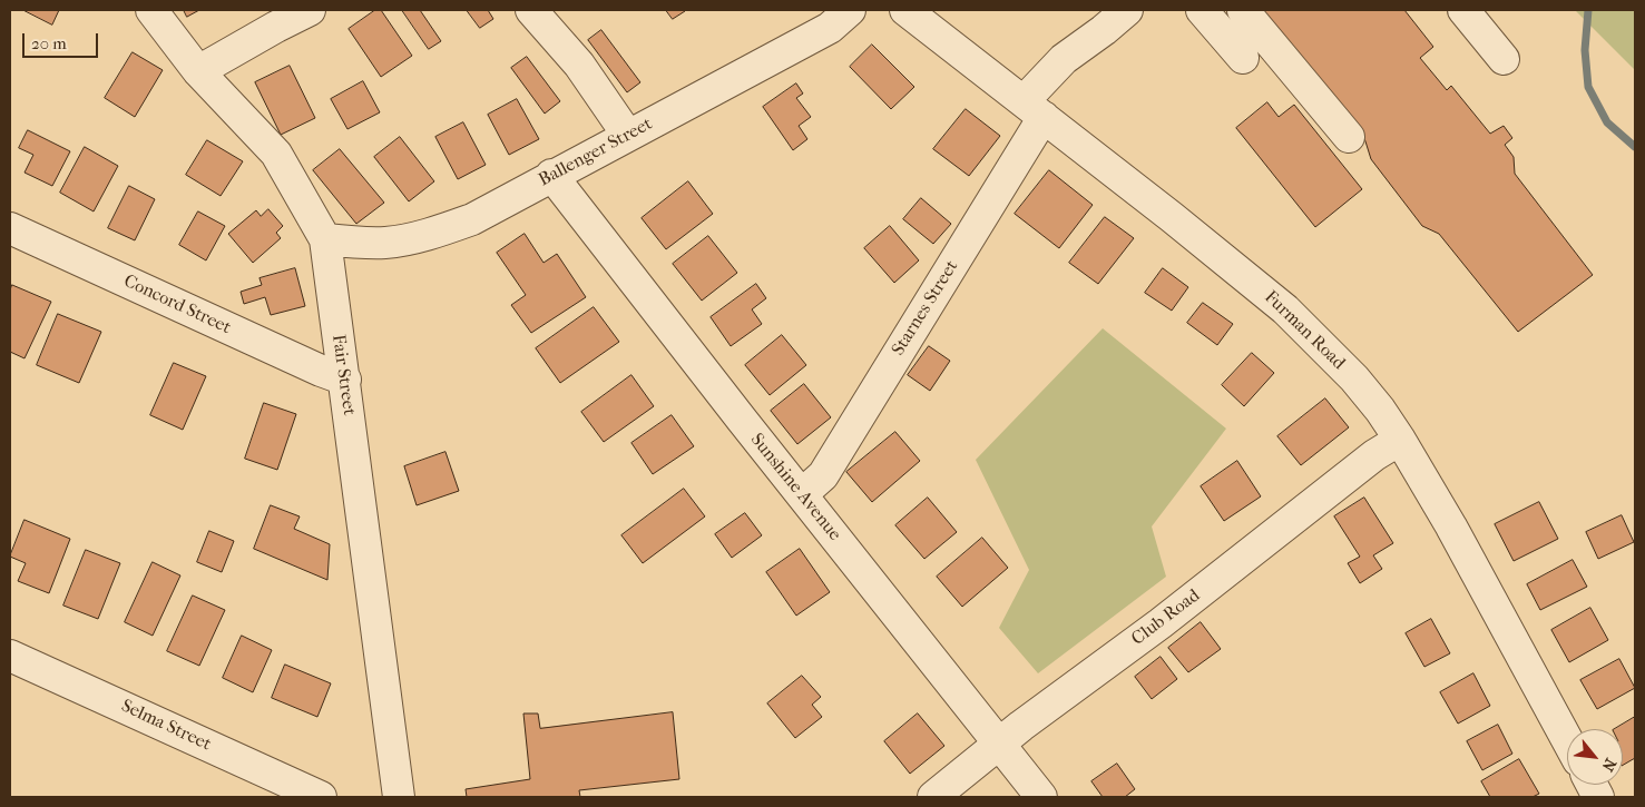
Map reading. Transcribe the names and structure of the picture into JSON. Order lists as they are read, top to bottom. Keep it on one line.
{"streets":{"street":["Ballenger Street","Concord Street","Starnes Street","Furman Road","Fair Street","Sunshine Avenue","Club Road","Selma Street"]},"crossings":[["Ballenger Street","Fair Street"],["Ballenger Street","Sunshine Avenue"],["Concord Street","Fair Street"],["Starnes Street","Furman Road"],["Starnes Street","Sunshine Avenue"],["Furman Road","Club Road"],["Sunshine Avenue","Club Road"]],"scale_bar":"20 m","north":"bottom right"}
